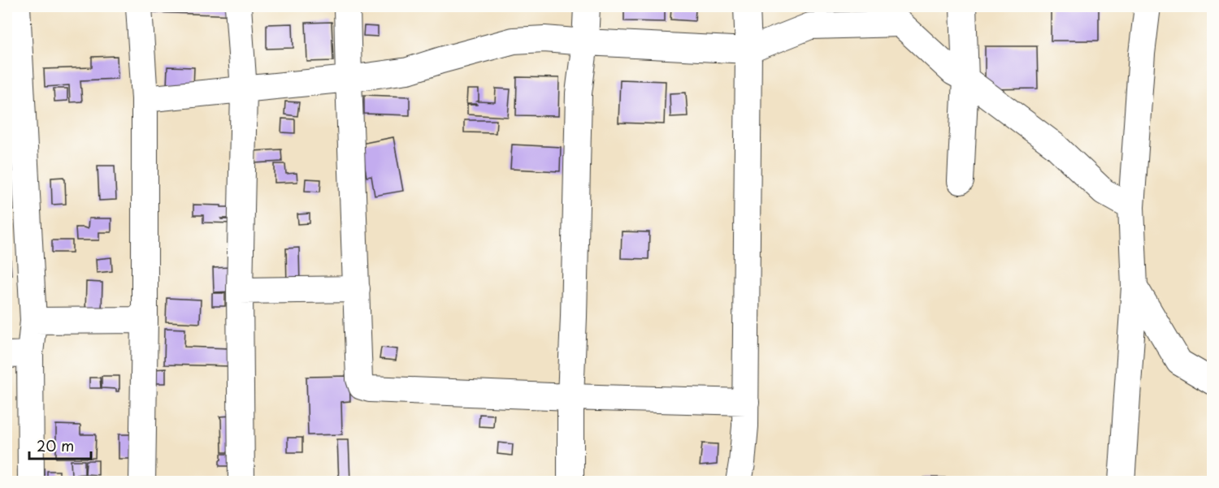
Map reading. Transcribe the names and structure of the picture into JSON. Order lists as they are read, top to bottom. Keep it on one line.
{"scale_bar":"20 m"}
